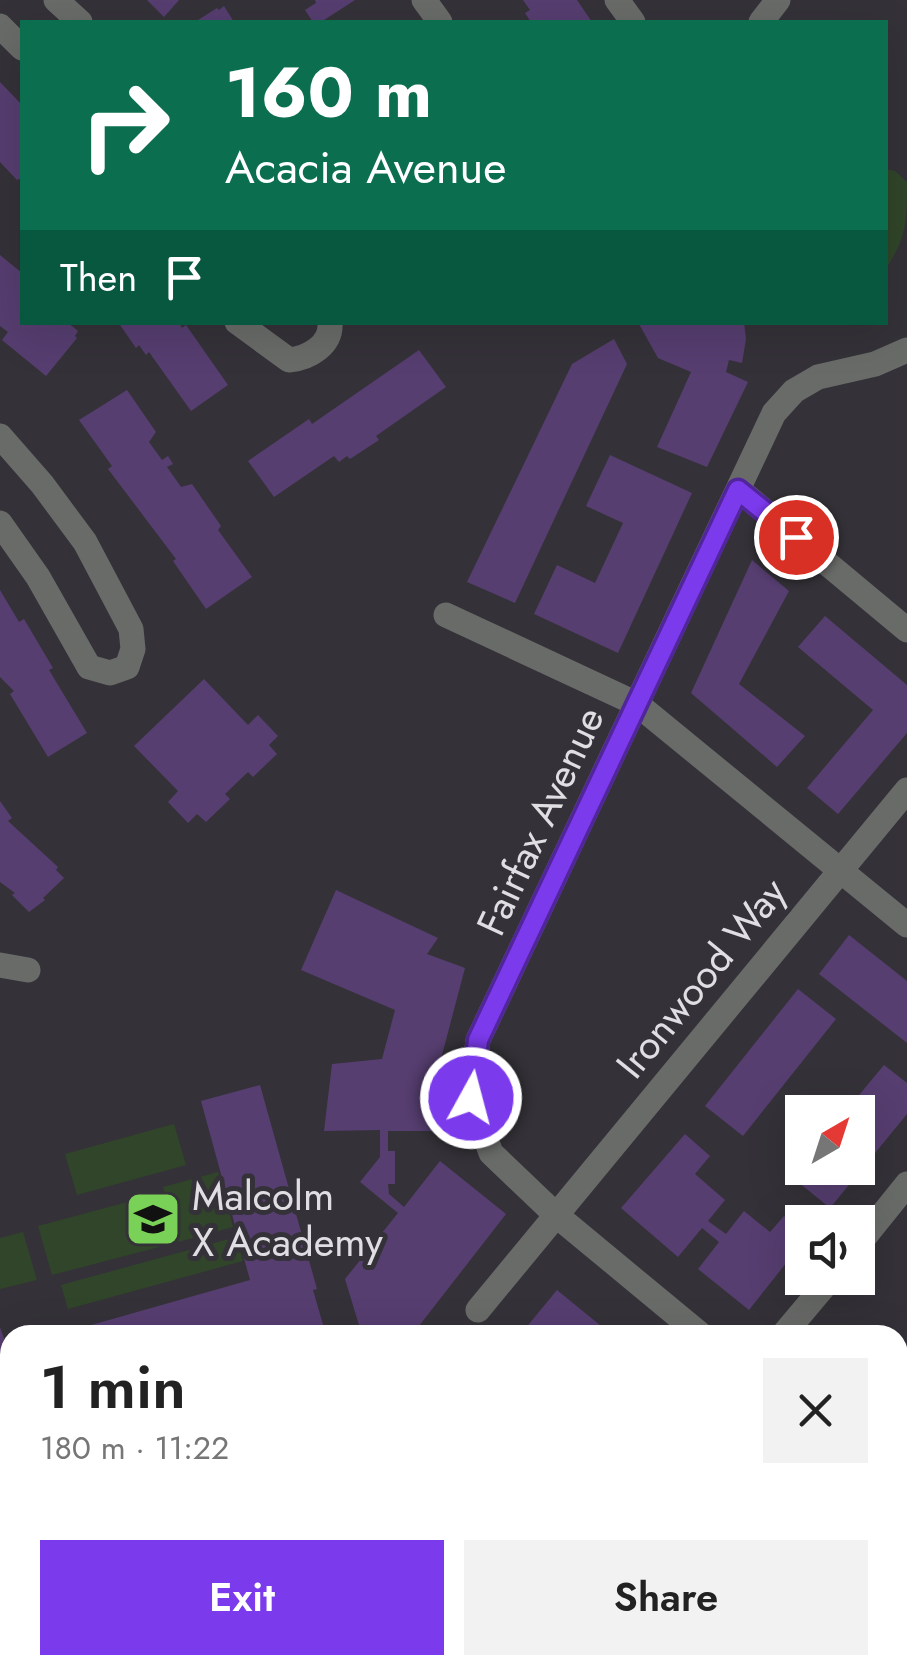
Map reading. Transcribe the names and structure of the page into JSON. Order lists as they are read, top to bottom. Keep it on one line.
{"streets":{"street":["Fairfax Avenue","Ironwood Way"]},"crossings":[["Fairfax Avenue","Ironwood Way"]],"places":{"school or university":["Malcolm X Academy"]},"north":"top right","page":{"turn":["160 m","Acacia Avenue"],"then":"Then","heading":["1 min","180 m · 11:22"],"buttons":["Exit","Share"]}}
